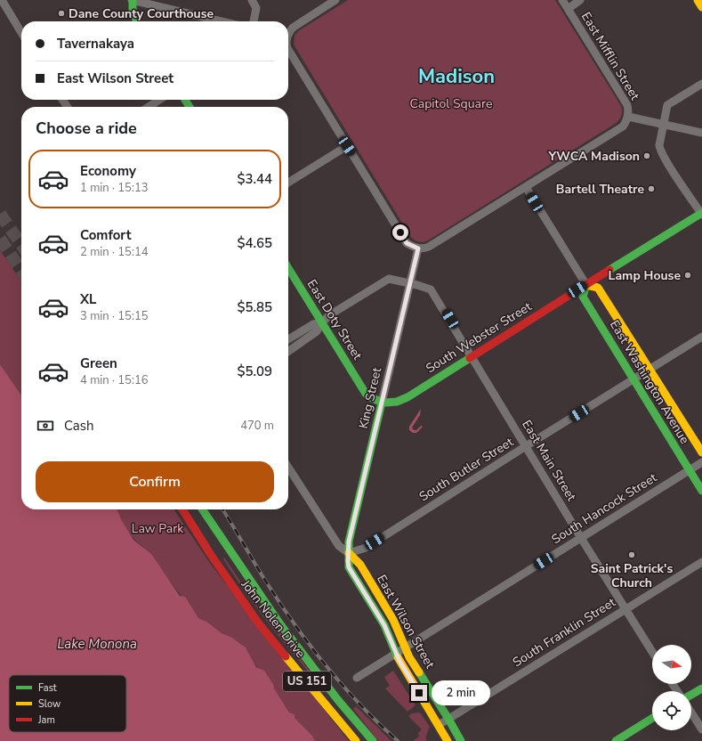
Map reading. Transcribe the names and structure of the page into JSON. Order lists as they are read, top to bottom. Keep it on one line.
{"streets":{"street":["East Mifflin Street","East Doty Street","South Webster Street","East Washington Avenue","King Street","East Main Street","South Butler Street","South Hancock Street","John Nolen Drive","East Wilson Street","South Franklin Street","US 151"]},"crossings":[["East Doty Street","South Webster Street"],["East Doty Street","King Street"],["East Doty Street","East Main Street"],["South Webster Street","East Washington Avenue"],["South Webster Street","King Street"],["South Webster Street","East Main Street"],["East Washington Avenue","South Butler Street"],["East Washington Avenue","South Hancock Street"],["King Street","East Main Street"],["King Street","South Butler Street"],["King Street","East Wilson Street"],["East Main Street","South Butler Street"],["East Main Street","South Hancock Street"],["East Main Street","South Franklin Street"],["South Butler Street","East Wilson Street"],["South Hancock Street","East Wilson Street"],["East Wilson Street","South Franklin Street"]],"districts":["Madison"],"water":["Lake Monona"],"parks":["Capitol Square","Law Park"],"places":["Dane County Courthouse","YWCA Madison","Bartell Theatre","Lamp House","Saint Patrick's Church"],"legend":["Fast","Slow","Jam"],"north":"right","page":{"banner":["Tavernakaya","East Wilson Street"],"heading":"Choose a ride","list":[{"name":"Economy","note":"1 min · 15:13","value":"$3.44"},{"name":"Comfort","note":"2 min · 15:14","value":"$4.65"},{"name":"XL","note":"3 min · 15:15","value":"$5.85"},{"name":"Green","note":"4 min · 15:16","value":"$5.09"}],"pay":["Cash","470 m"],"buttons":"Confirm","bubble":"2 min"}}
